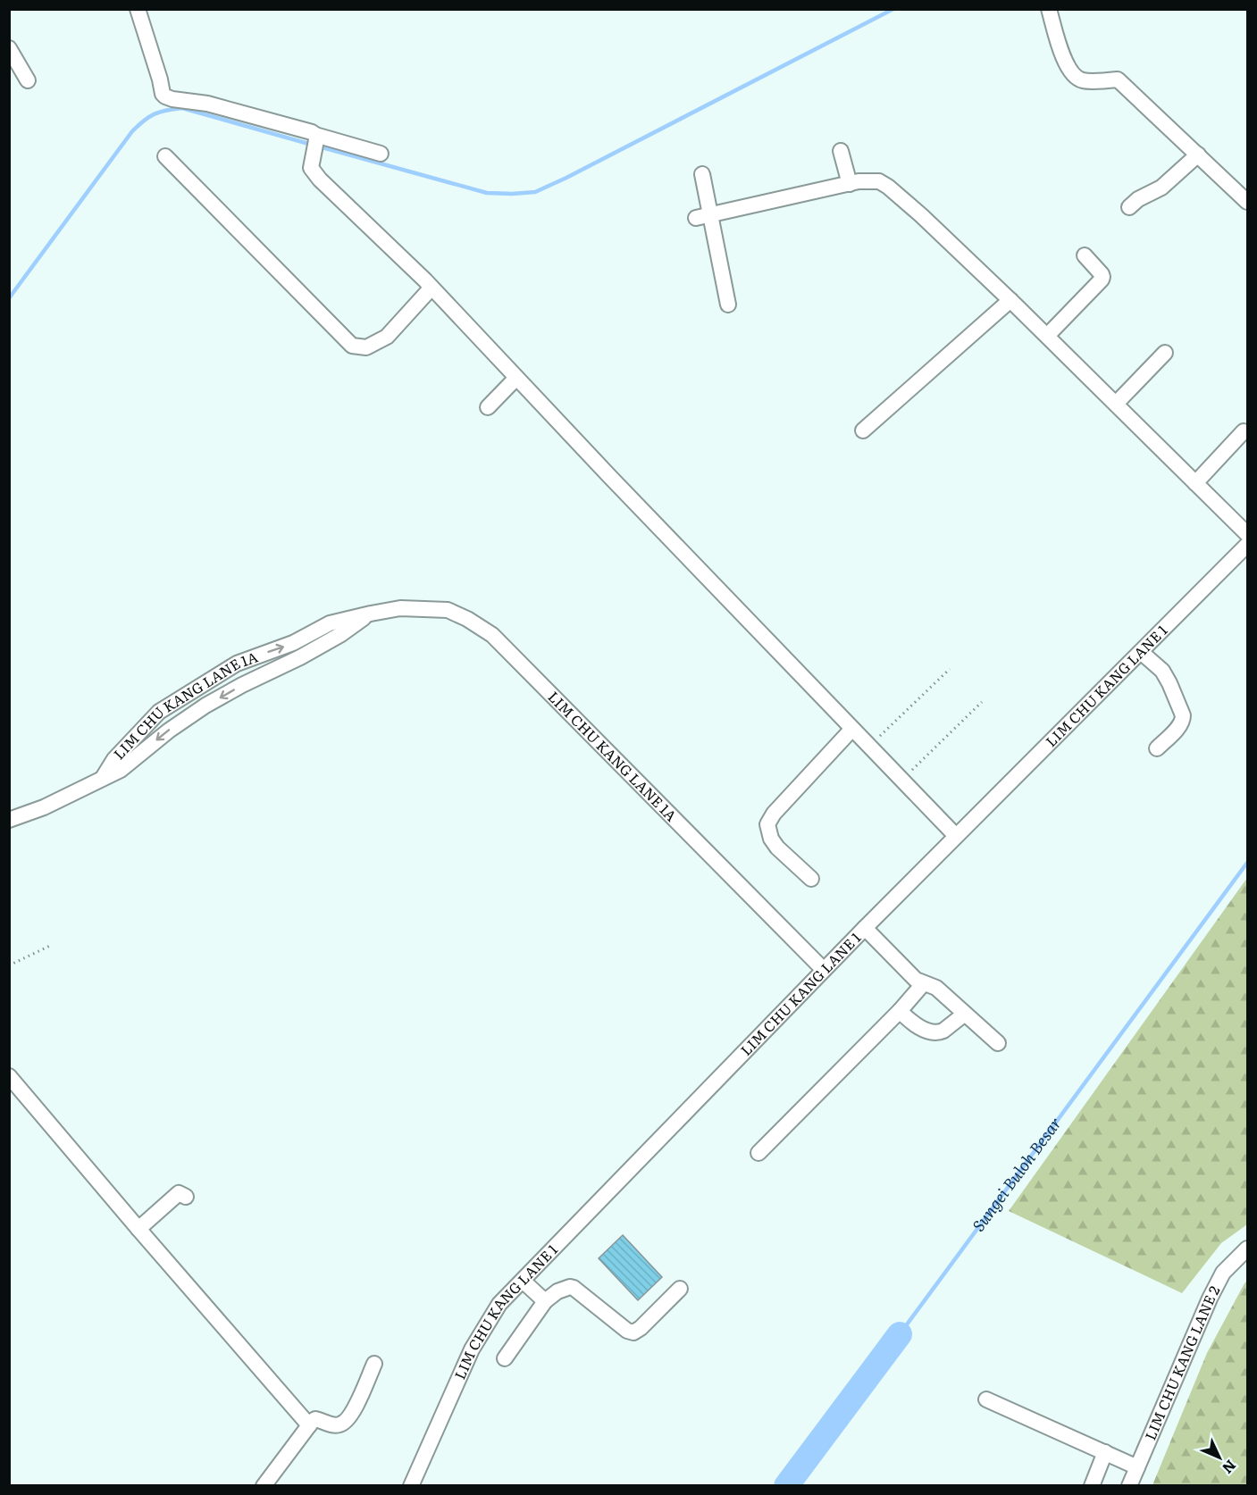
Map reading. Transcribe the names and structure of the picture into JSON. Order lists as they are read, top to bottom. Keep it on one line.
{"streets":{"street":["LIM CHU KANG LANE 1","LIM CHU KANG LANE 1A","LIM CHU KANG LANE 2"]},"crossings":[["LIM CHU KANG LANE 1","LIM CHU KANG LANE 1A"]],"water":["Sungei Buloh Besar"],"north":"bottom right"}
